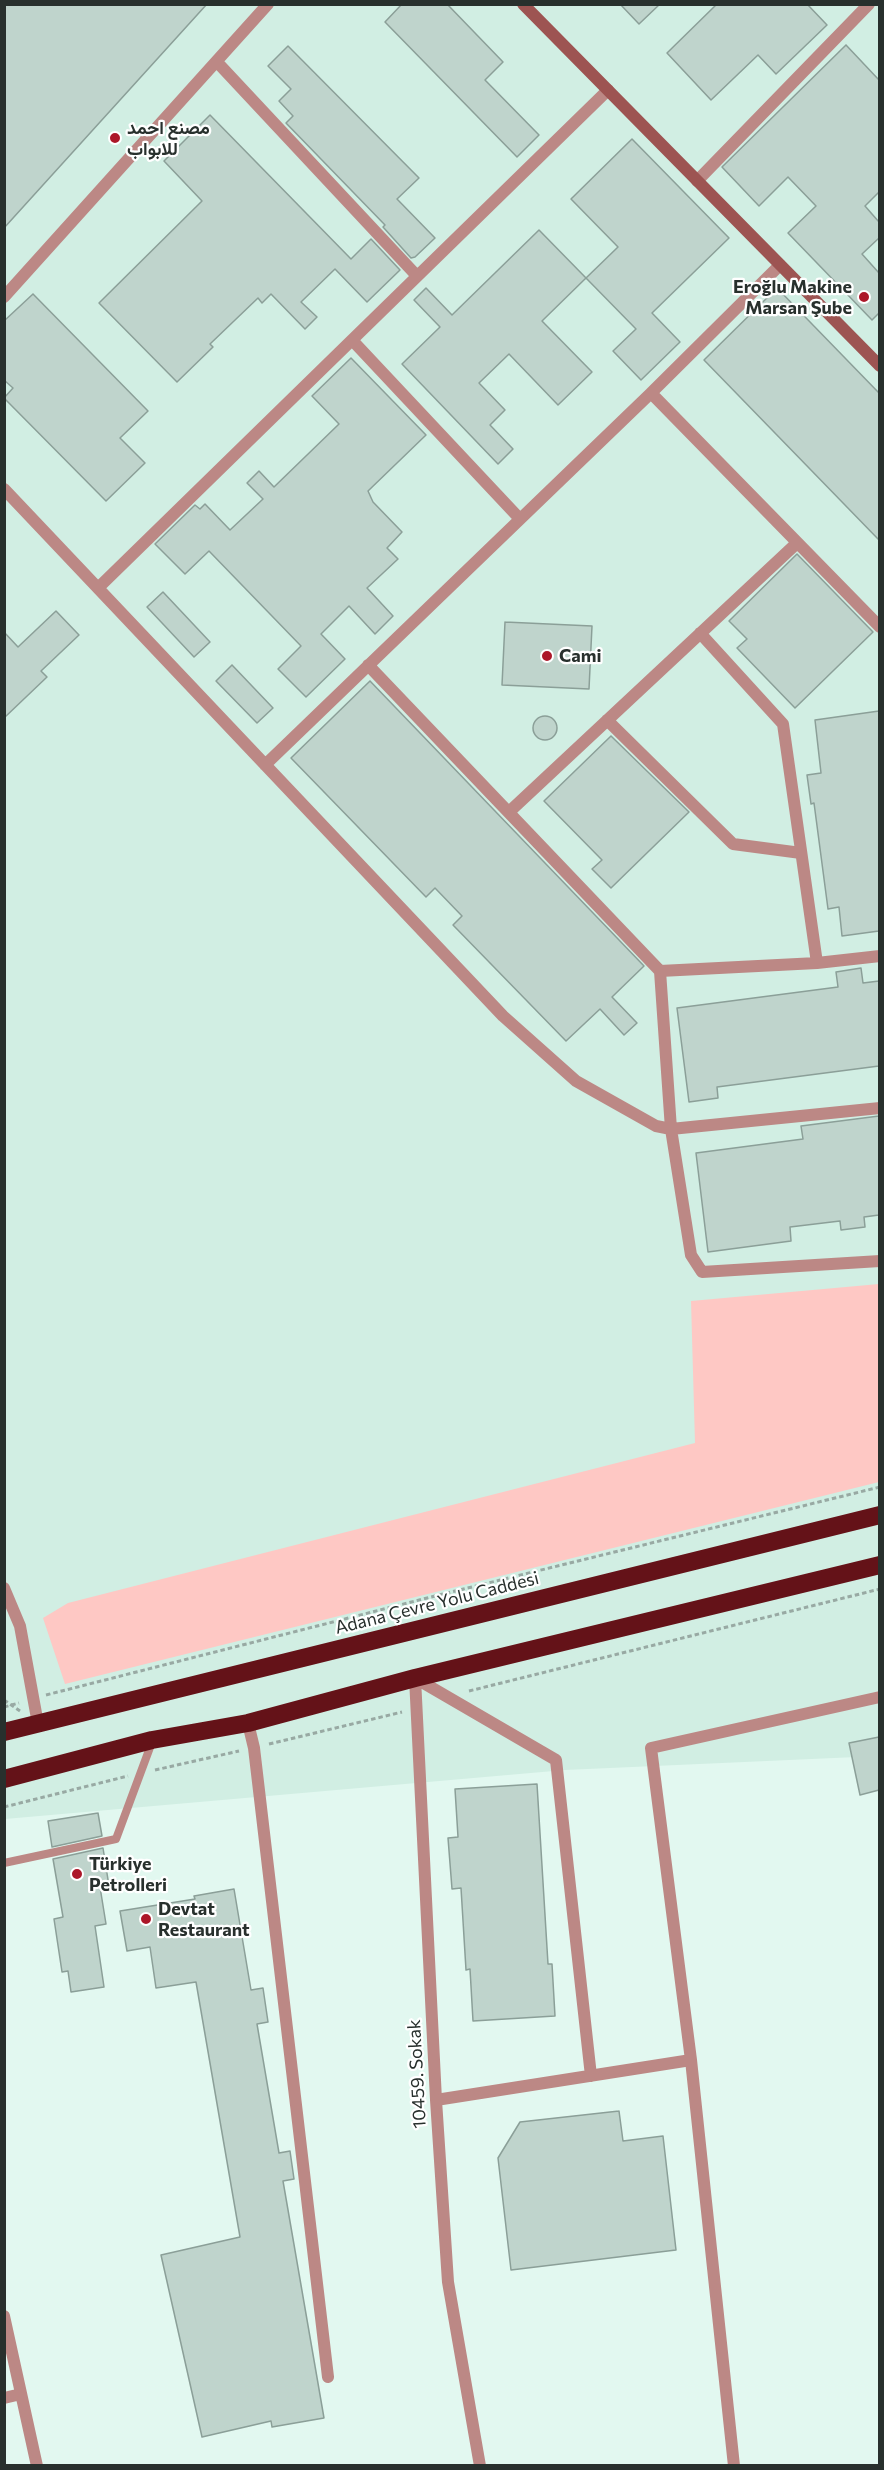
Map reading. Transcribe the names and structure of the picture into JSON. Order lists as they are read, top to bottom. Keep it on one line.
{"streets":{"highway":["Adana Çevre Yolu Caddesi"],"street":["10459. Sokak"]},"places":["مصنع احمد للابواب","Eroğlu Makine Marsan Şube","Cami","Türkiye Petrolleri","Devtat Restaurant"]}
